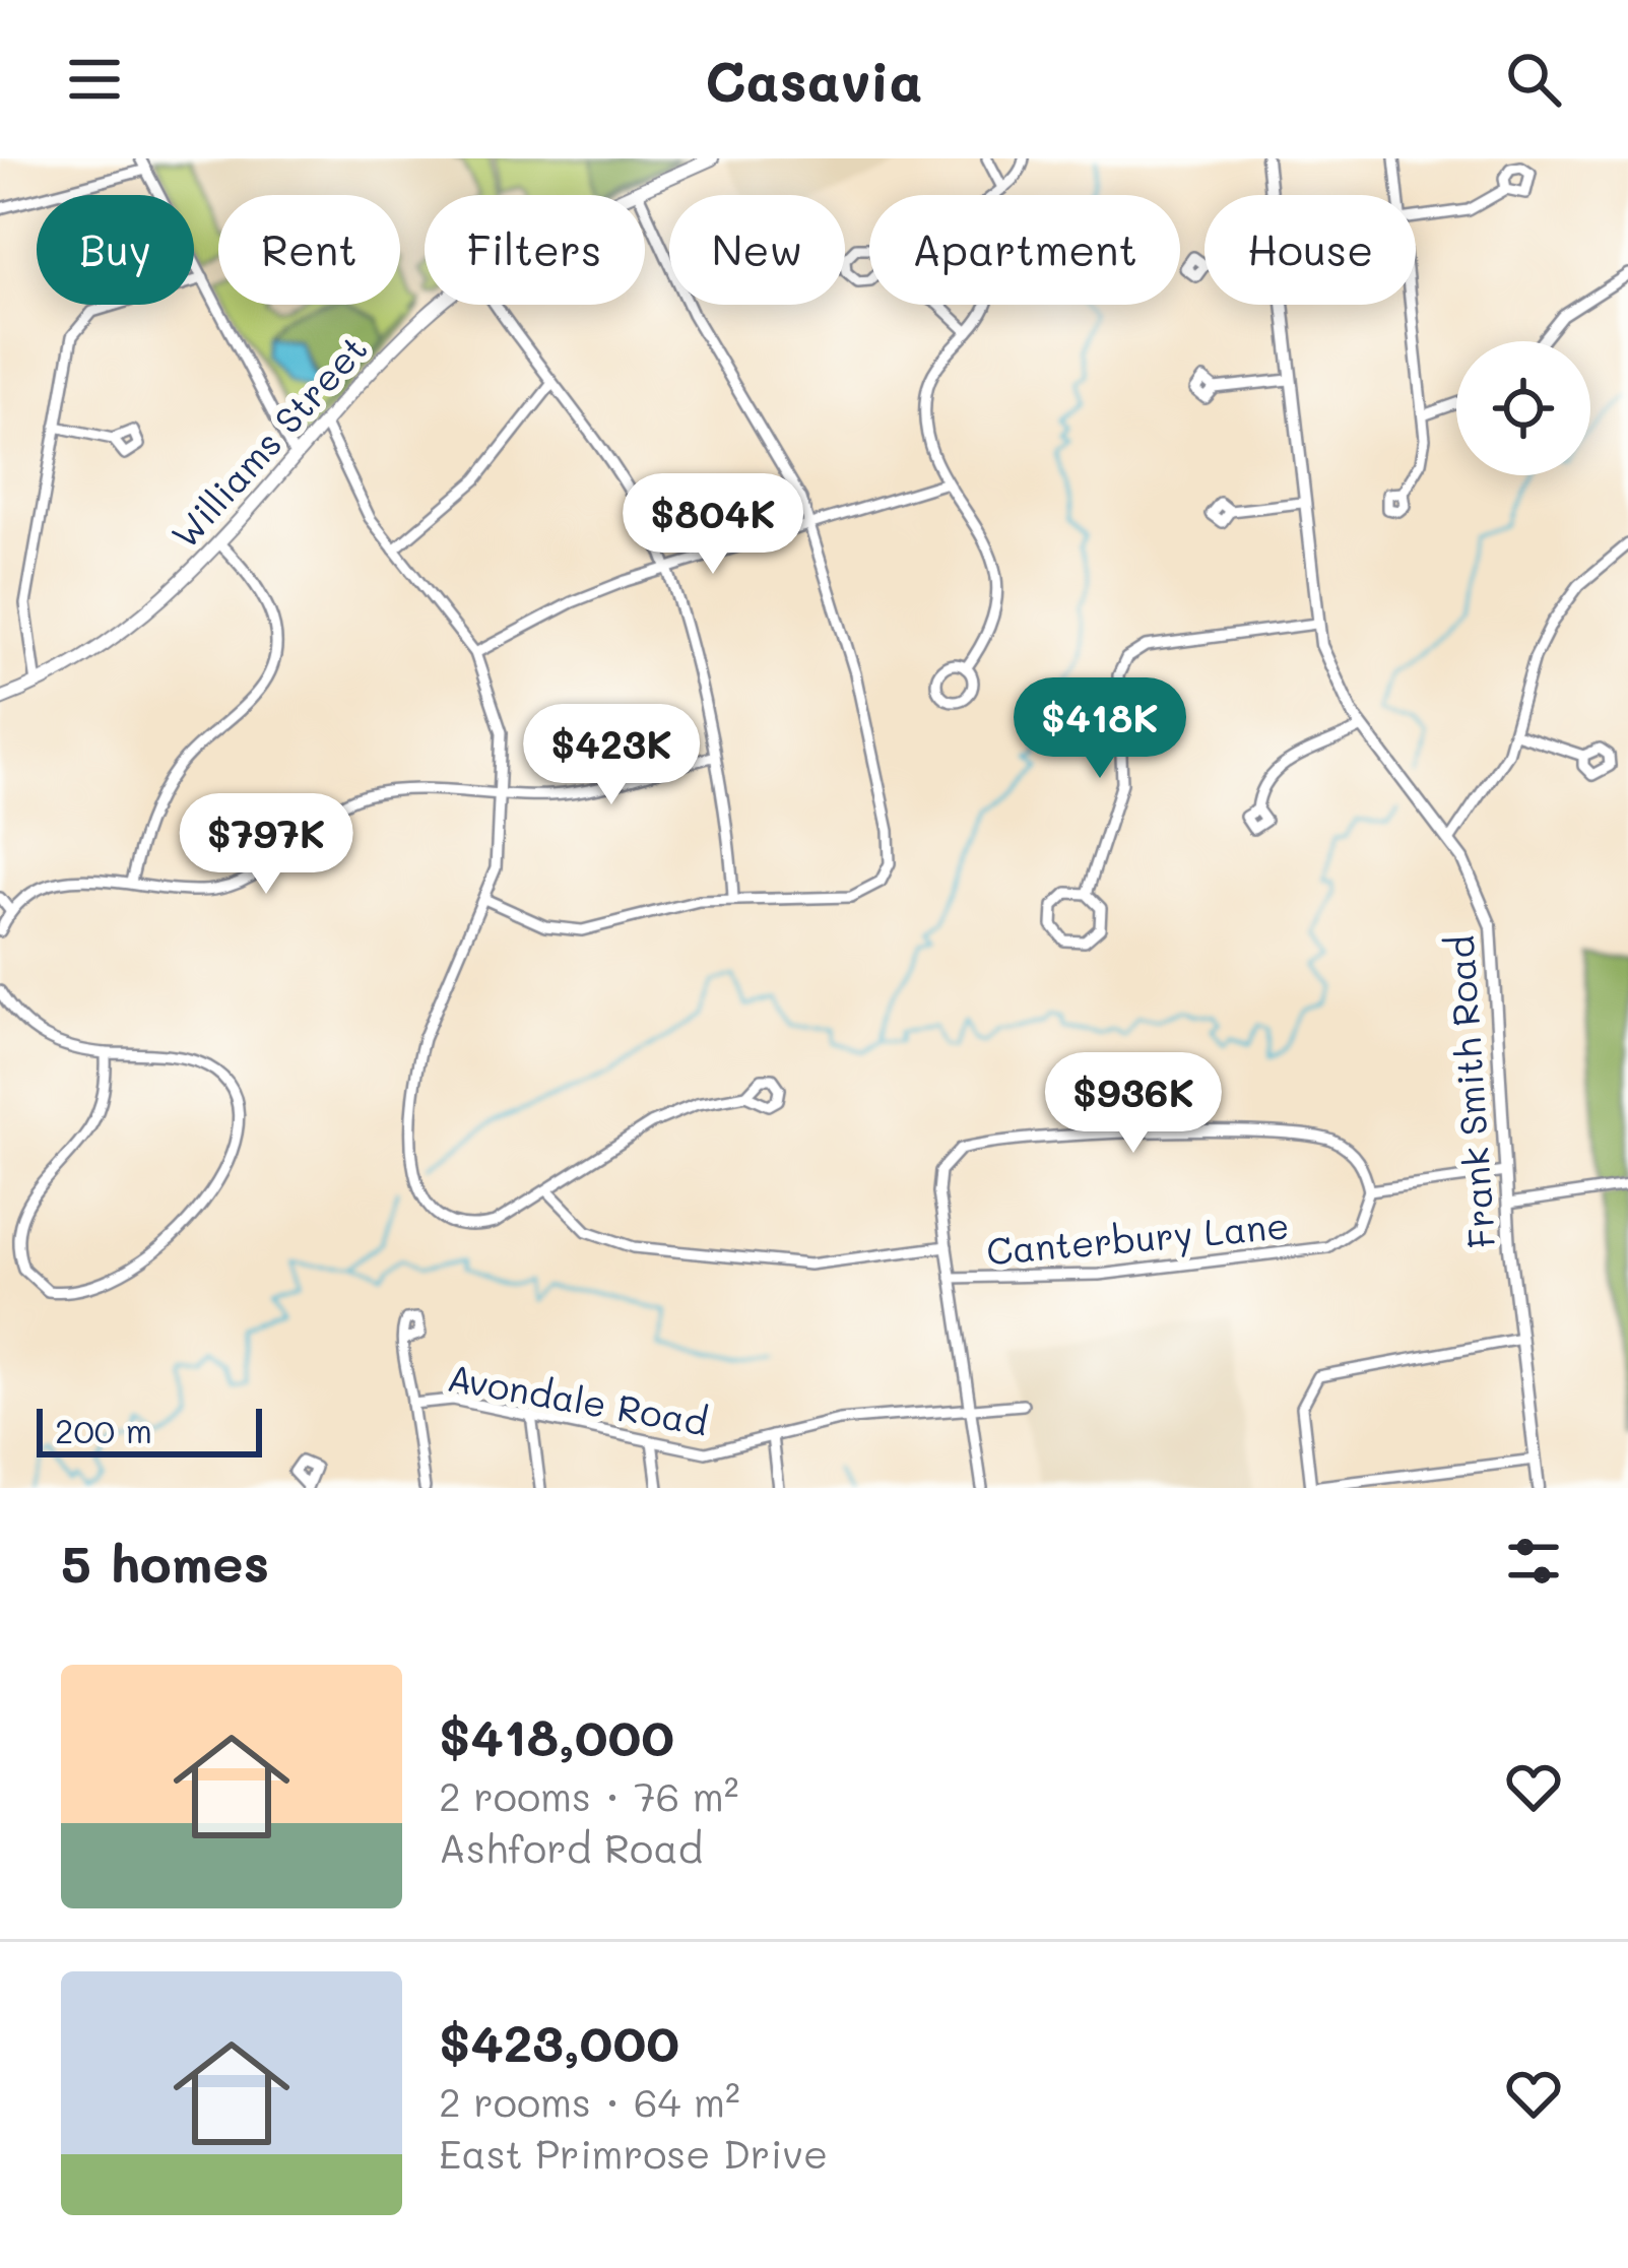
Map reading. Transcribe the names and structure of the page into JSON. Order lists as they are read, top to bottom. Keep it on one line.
{"streets":{"main road":["Williams Street"],"street":["Frank Smith Road","Canterbury Lane","Avondale Road"]},"scale_bar":"200 m","page":{"header":"Casavia","chip":["Buy","Rent","Filters","New","Apartment","House"],"price":["$804K","$418K","$423K","$797K","$936K"],"scale":"200 m","heading":"5 homes","list":[{"name":"$418,000","note":"2 rooms · 76 m² · Ashford Road"},{"name":"$423,000","note":"2 rooms · 64 m² · East Primrose Drive"}]}}
